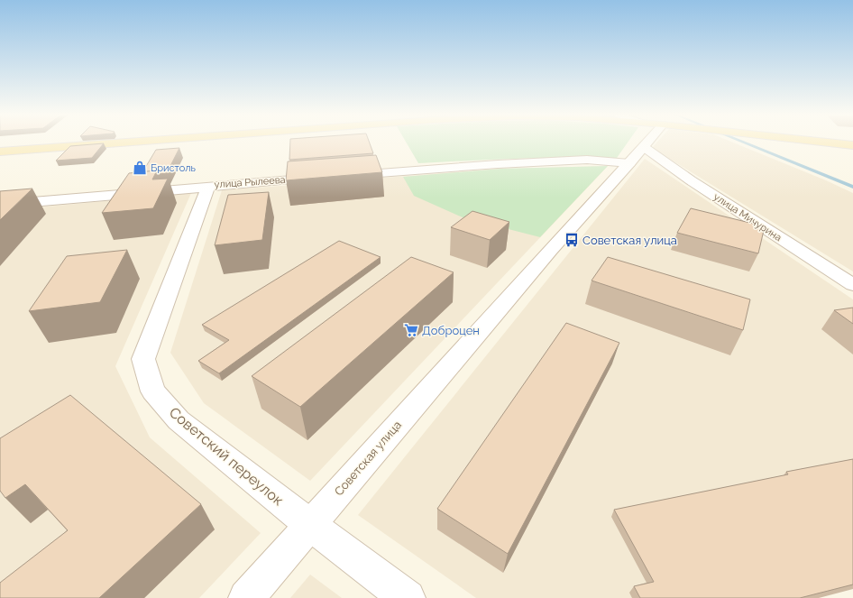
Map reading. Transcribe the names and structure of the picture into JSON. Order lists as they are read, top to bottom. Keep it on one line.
{"streets":{"street":["улица Рылеева","улица Мичурина","Советский переулок","Советская улица"]},"crossings":[["улица Рылеева","Советский переулок"],["улица Мичурина","Советская улица"],["Советский переулок","Советская улица"]],"places":{"shop":["Бристоль"],"bus stop":["Советская улица"],"supermarket":["Доброцен"]}}
